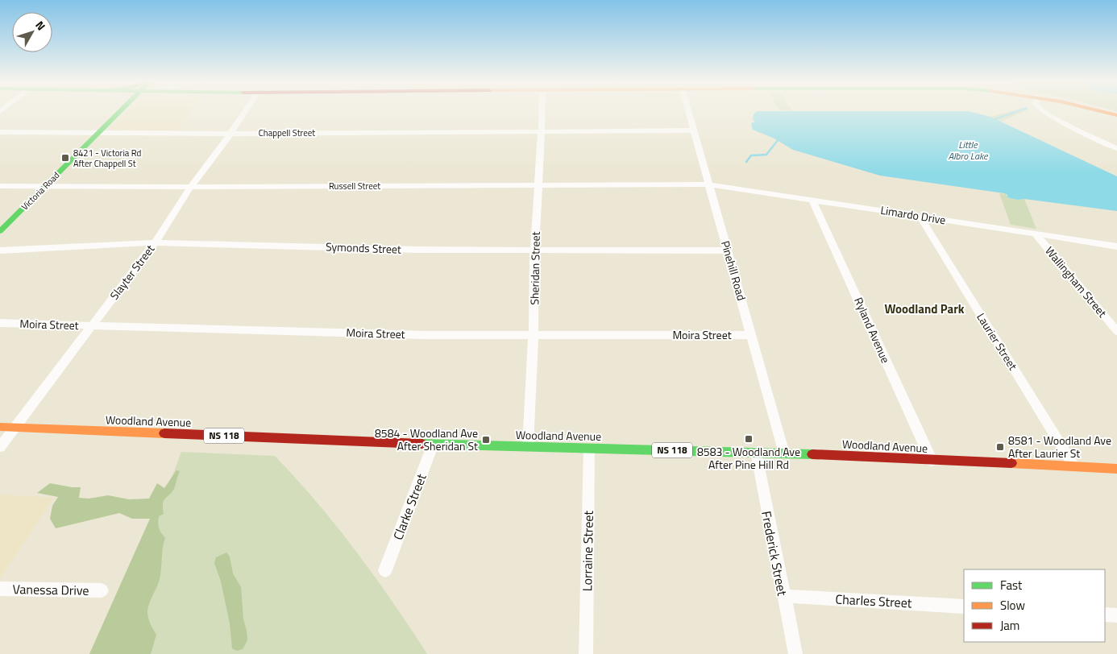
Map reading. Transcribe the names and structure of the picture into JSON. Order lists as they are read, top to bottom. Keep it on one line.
{"streets":{"main road":["Victoria Road","Woodland Avenue","NS 118"],"street":["Chappell Street","Russell Street","Limardo Drive","Symonds Street","Sheridan Street","Pinehill Road","Slayter Street","Wallingham Street","Moira Street","Ryland Avenue","Laurier Street","Clarke Street","Lorraine Street","Frederick Street","Vanessa Drive","Charles Street"]},"crossings":[["Chappell Street","Victoria Road"],["Chappell Street","Sheridan Street"],["Chappell Street","Pinehill Road"],["Chappell Street","Slayter Street"],["Russell Street","Victoria Road"],["Russell Street","Limardo Drive"],["Russell Street","Sheridan Street"],["Russell Street","Pinehill Road"],["Russell Street","Slayter Street"],["Limardo Drive","Pinehill Road"],["Limardo Drive","Wallingham Street"],["Limardo Drive","Ryland Avenue"],["Limardo Drive","Laurier Street"],["Symonds Street","Sheridan Street"],["Symonds Street","Pinehill Road"],["Symonds Street","Slayter Street"],["Sheridan Street","Moira Street"],["Sheridan Street","Woodland Avenue"],["Pinehill Road","Moira Street"],["Pinehill Road","Woodland Avenue"],["Slayter Street","Moira Street"],["Slayter Street","Woodland Avenue"],["Ryland Avenue","Woodland Avenue"],["Laurier Street","Woodland Avenue"],["Woodland Avenue","Clarke Street"],["Woodland Avenue","Lorraine Street"],["Woodland Avenue","Frederick Street"],["Frederick Street","Charles Street"]],"districts":["Woodland Park"],"water":["Little Albro Lake"],"places":{"transit":["8421 - Victoria Rd After Chappell St","8583 - Woodland Ave After Pine Hill Rd","8584 - Woodland Ave After Sheridan St","8581 - Woodland Ave After Laurier St"]},"legend":["Fast","Slow","Jam"],"north":"top right"}
